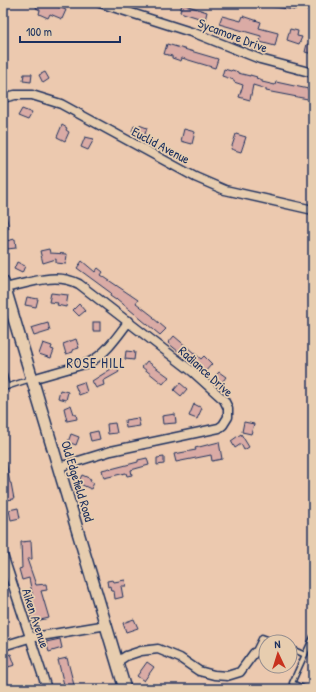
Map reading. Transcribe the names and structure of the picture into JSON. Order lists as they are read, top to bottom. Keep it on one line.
{"streets":{"street":["Sycamore Drive","Euclid Avenue","Radiance Drive","Old Edgefield Road","Aiken Avenue"]},"crossings":[["Radiance Drive","Old Edgefield Road"]],"districts":["ROSE HILL"],"scale_bar":"100 m","north":"top"}
